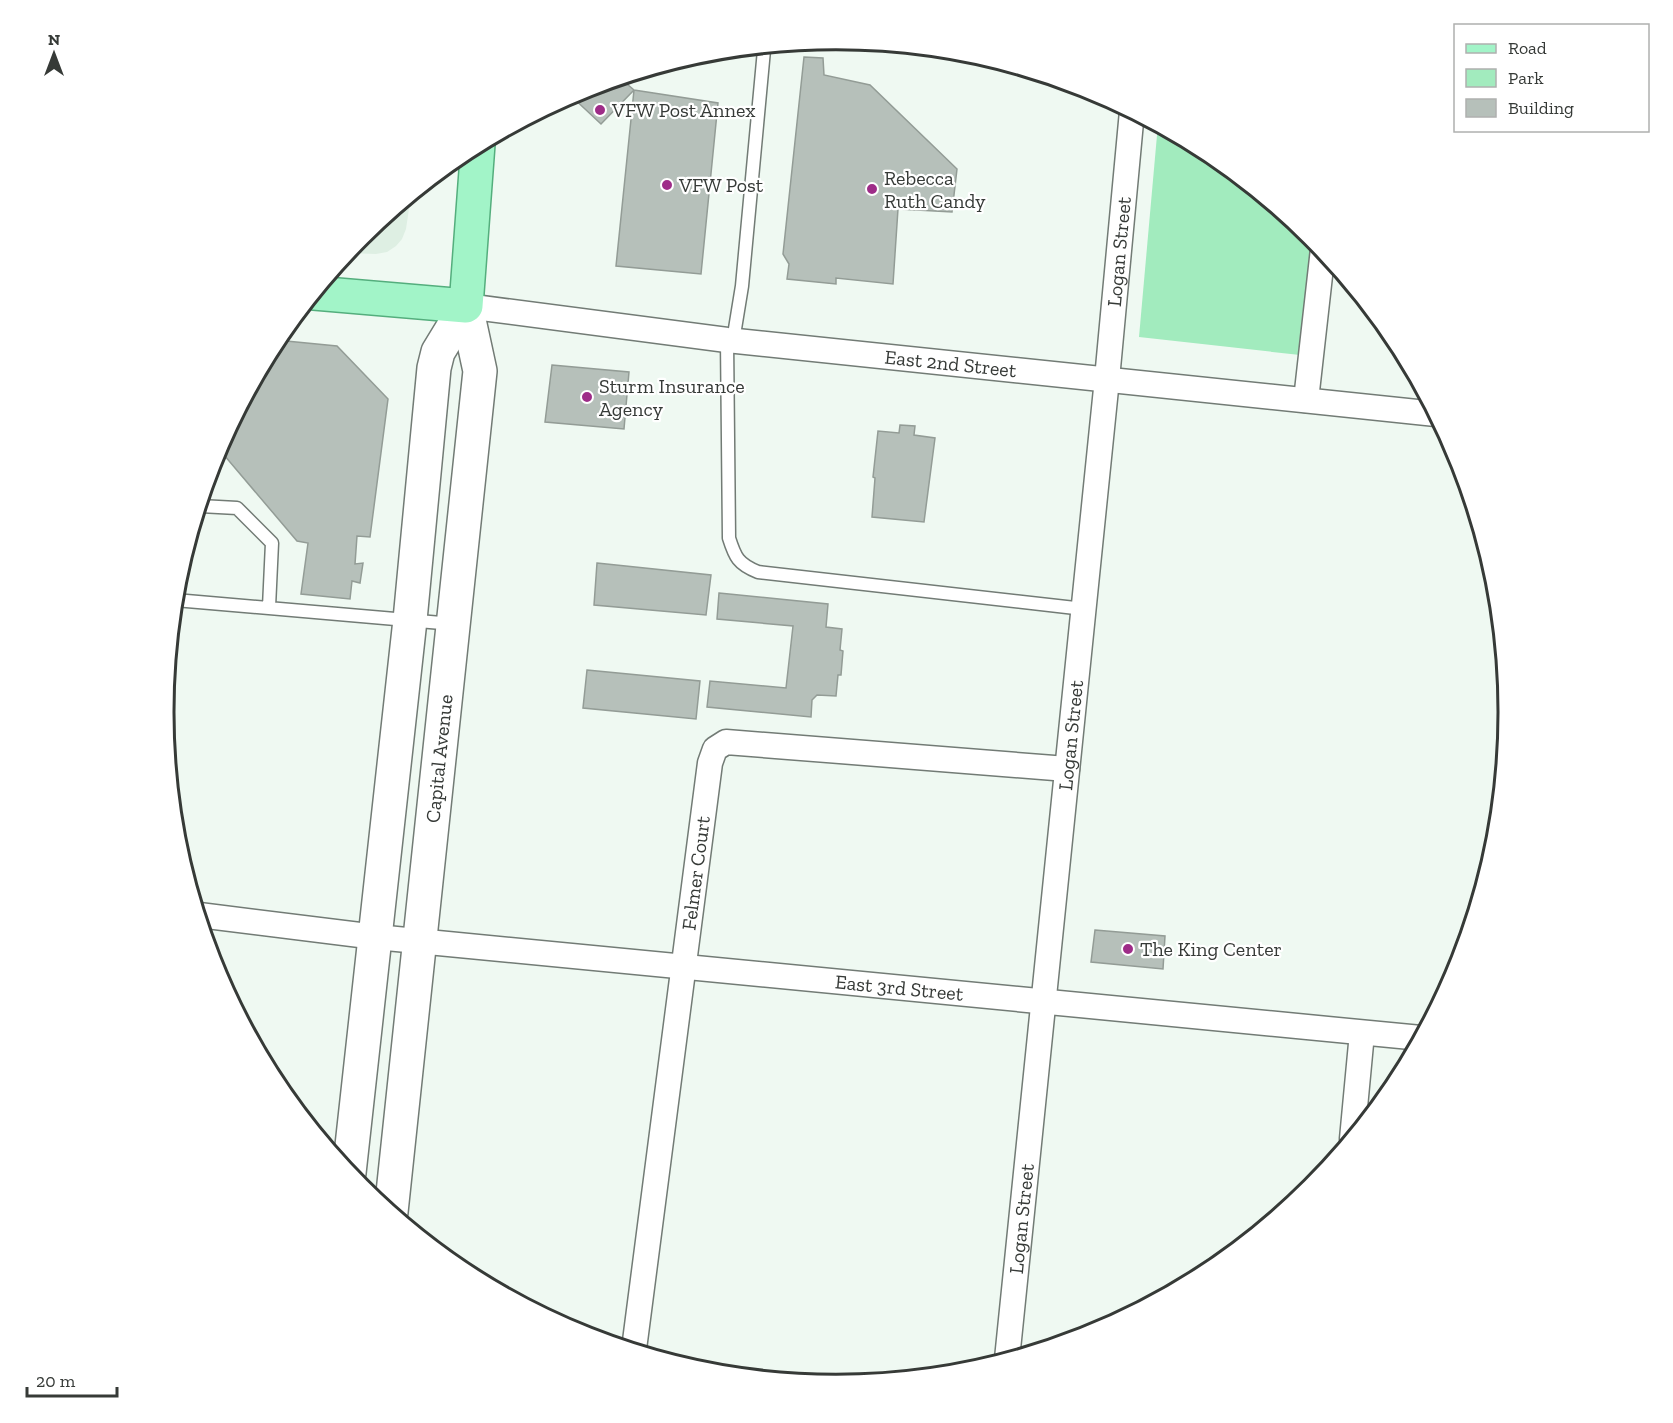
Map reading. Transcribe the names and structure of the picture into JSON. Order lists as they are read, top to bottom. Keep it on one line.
{"streets":{"main road":["Capital Avenue"],"street":["Logan Street","East 2nd Street","Felmer Court","East 3rd Street"]},"crossings":[["Logan Street","East 2nd Street"],["Logan Street","Felmer Court"],["Logan Street","East 3rd Street"],["East 2nd Street","Capital Avenue"],["Capital Avenue","East 3rd Street"],["Felmer Court","East 3rd Street"]],"places":["VFW Post Annex","VFW Post","Rebecca Ruth Candy","Sturm Insurance Agency","The King Center"],"legend":["Road","Park","Building"],"scale_bar":"20 m","north":"top"}
